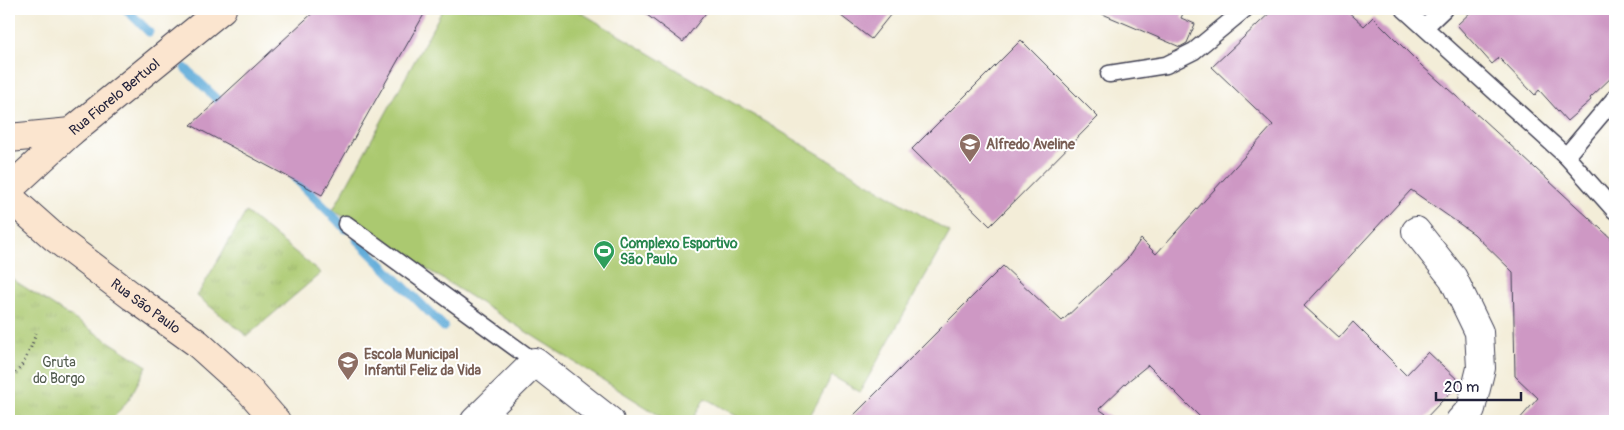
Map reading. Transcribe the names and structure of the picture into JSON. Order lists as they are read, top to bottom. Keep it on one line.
{"streets":{"main road":["Rua Fiorelo Bertuol","Rua São Paulo"]},"parks":["Gruta do Borgo"],"places":{"school or university":["Alfredo Aveline","Escola Municipal Infantil Feliz da Vida"],"sports":["Complexo Esportivo São Paulo"]},"scale_bar":"20 m"}
